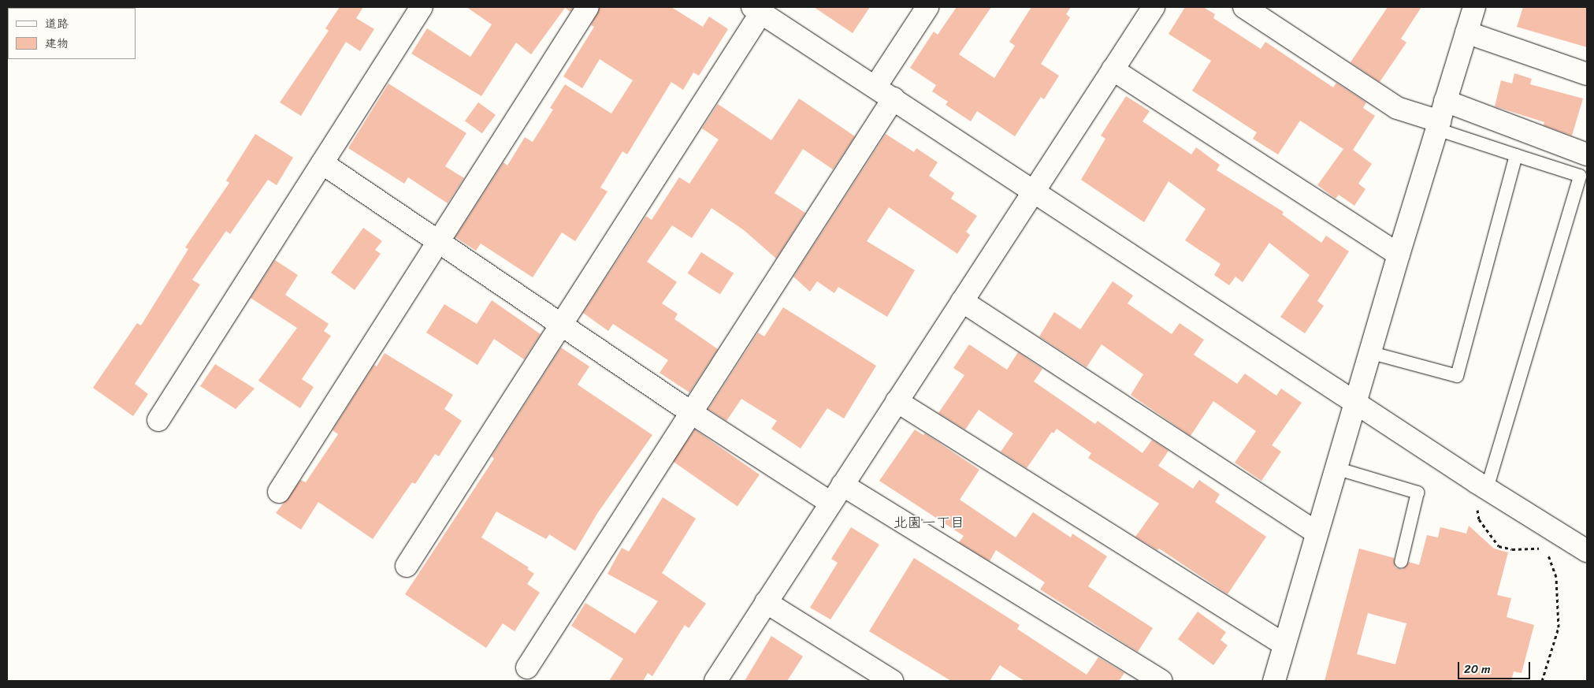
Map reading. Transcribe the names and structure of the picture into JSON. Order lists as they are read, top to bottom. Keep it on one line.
{"districts":["北園一丁目"],"legend":["道路","建物"],"scale_bar":"20 m"}
